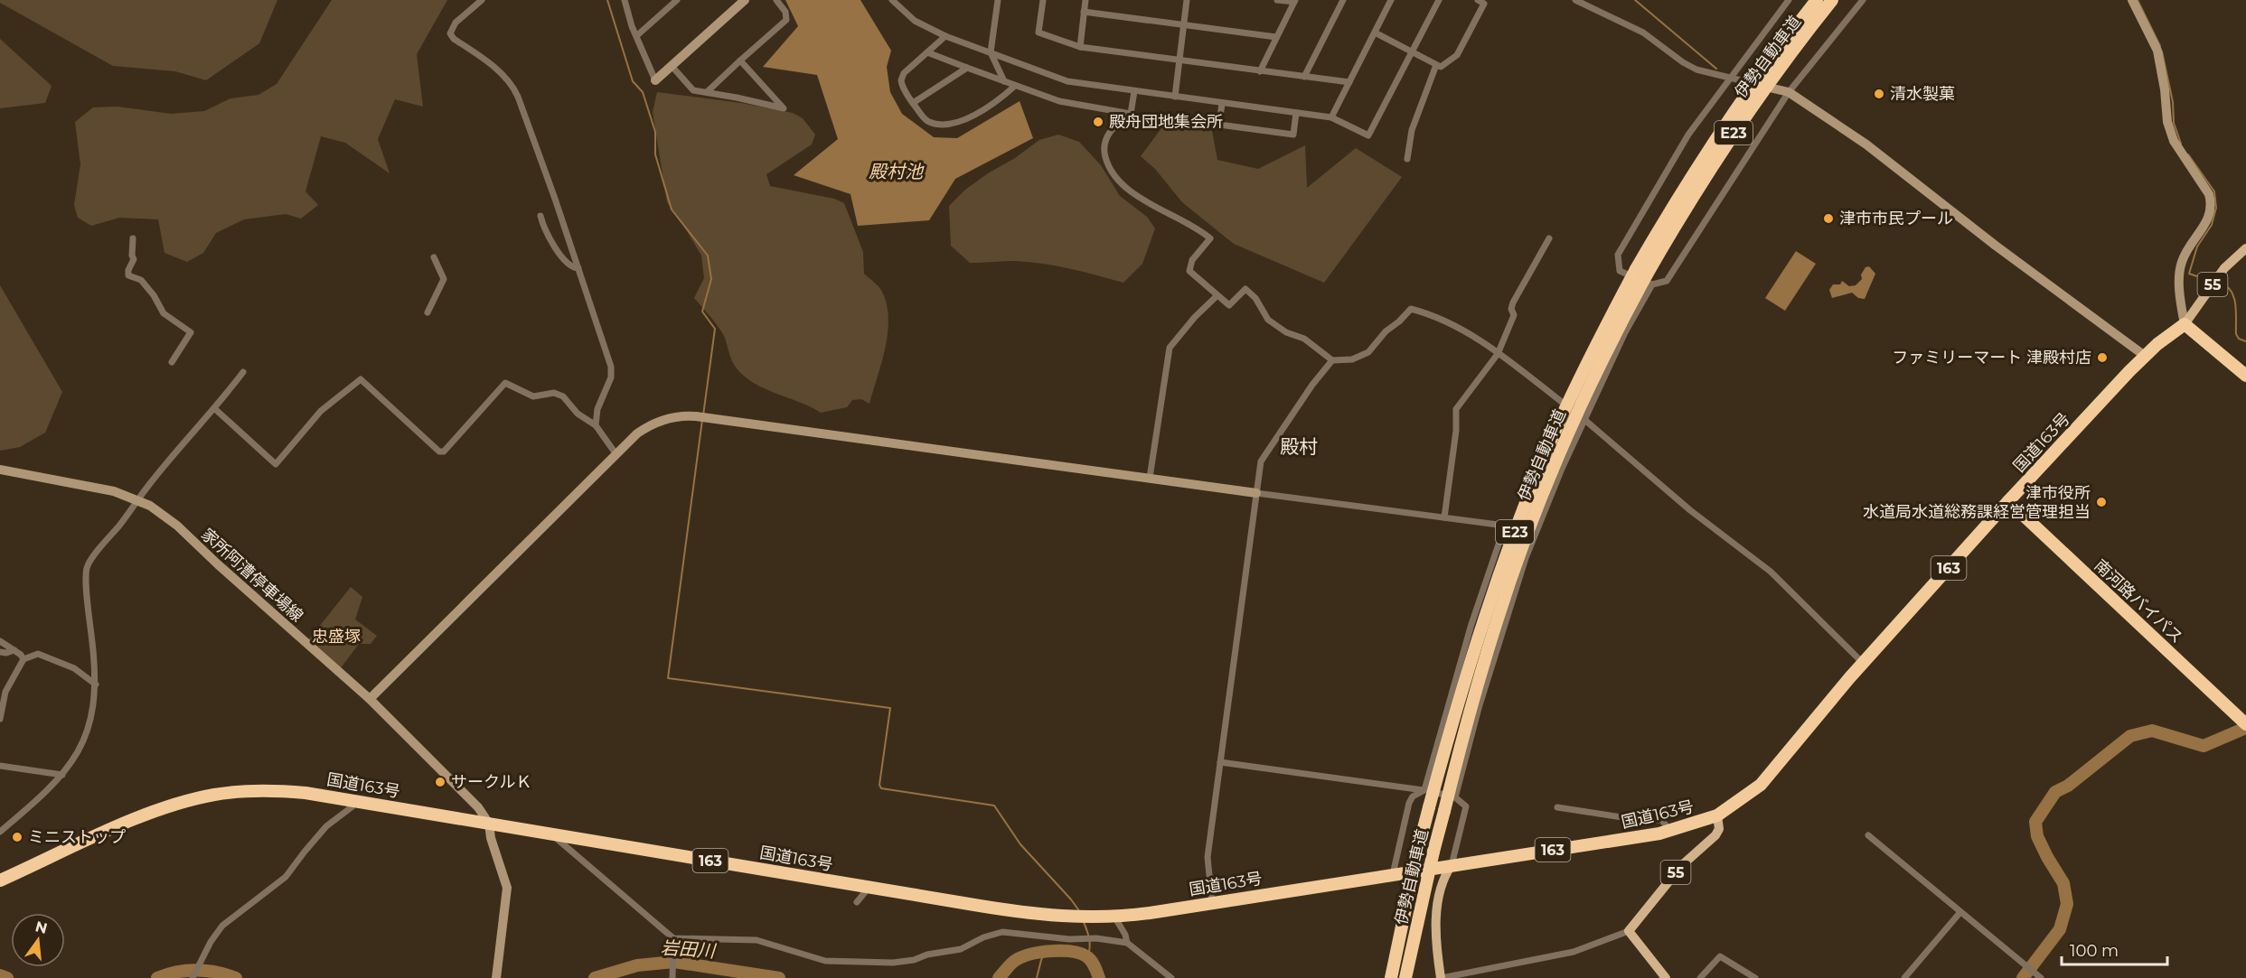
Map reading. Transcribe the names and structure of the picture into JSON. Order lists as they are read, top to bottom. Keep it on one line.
{"streets":{"highway":["伊勢自動車道","E23","国道163号","163","南河路バイパス"],"main road":["55"],"street":["家所阿漕停車場線"]},"crossings":[["55","国道163号"],["国道163号","家所阿漕停車場線"],["国道163号","南河路バイパス"]],"districts":["殿村"],"water":["殿村池","岩田川"],"parks":["忠盛塚"],"places":["清水製菓","殿舟団地集会所","津市市民プール","ファミリーマート 津殿村店","津市役所 水道局水道総務課経営管理担当","サークルＫ","ミニストップ"],"scale_bar":"100 m","north":"top"}
